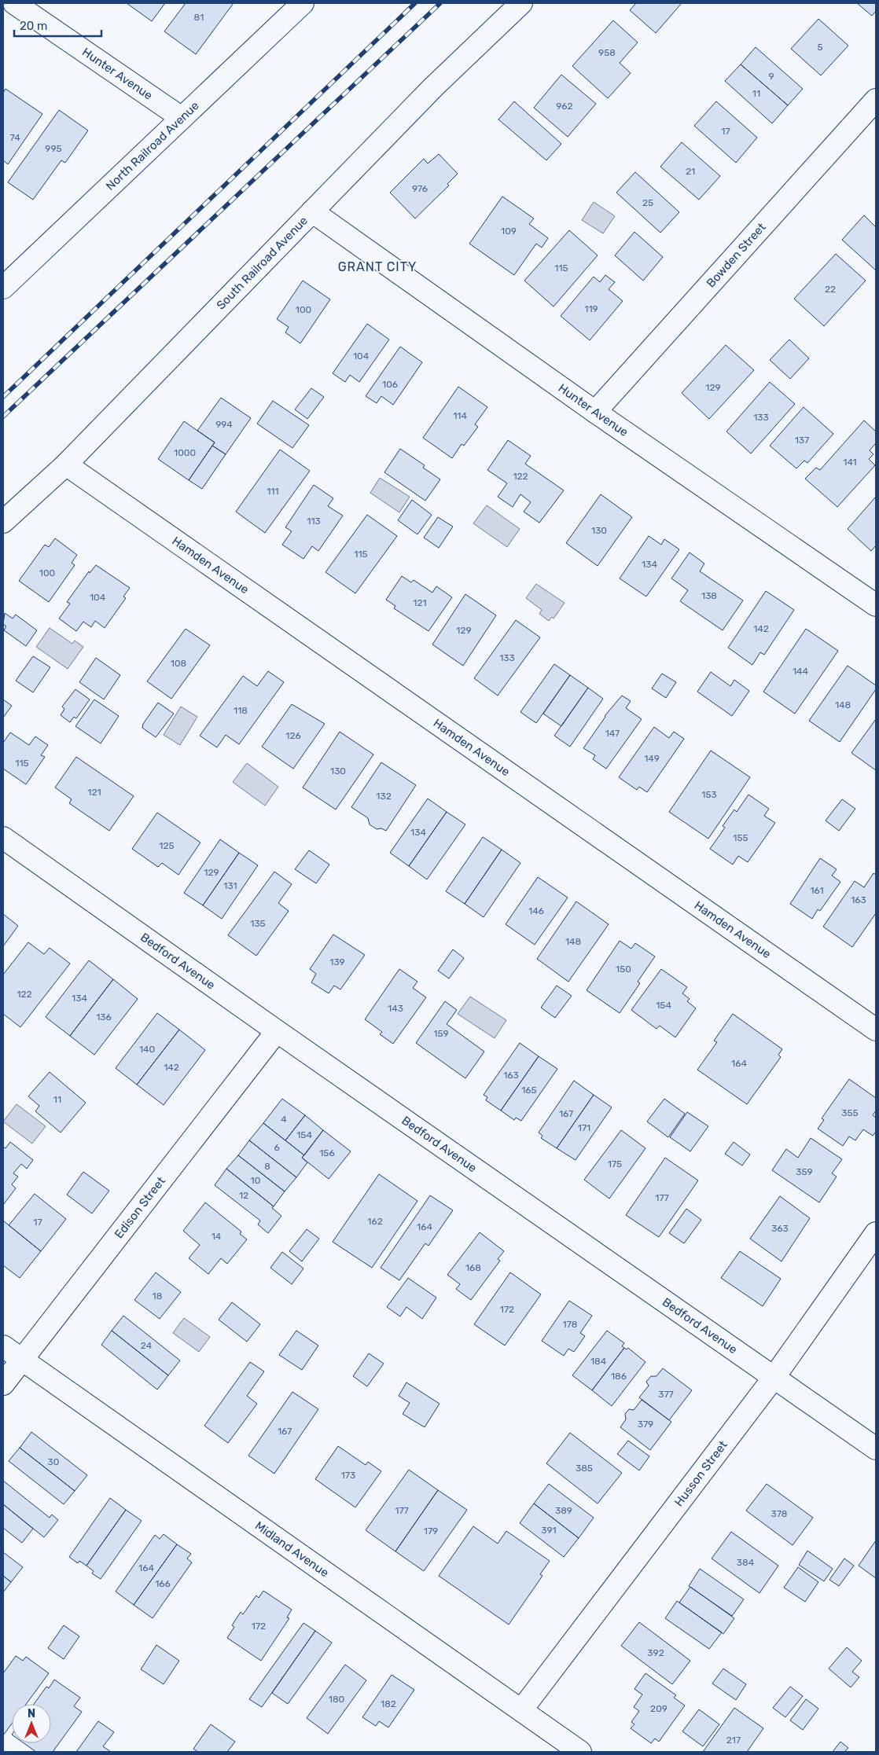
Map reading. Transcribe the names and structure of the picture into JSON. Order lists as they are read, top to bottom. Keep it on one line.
{"streets":{"street":["Hunter Avenue","North Railroad Avenue","Bowden Street","South Railroad Avenue","Hamden Avenue","Bedford Avenue","Edison Street","Husson Street","Midland Avenue"]},"crossings":[["Hunter Avenue","North Railroad Avenue"],["Hunter Avenue","Bowden Street"],["Hunter Avenue","South Railroad Avenue"],["South Railroad Avenue","Hamden Avenue"],["Bedford Avenue","Edison Street"],["Bedford Avenue","Husson Street"],["Edison Street","Midland Avenue"],["Husson Street","Midland Avenue"]],"districts":["GRANT CITY"],"house_numbers":["81","5","958","9","11","962","17","74","995","21","976","25","109","115","22","119","100","104","106","129","114","133","994","137","1000","141","122","111","113","130","115","134","100","138","104","121","142","129","133","108","144","148","118","147","126","149","115","130","121","153","132","134","155","125","129","131","161","163","146","135","148","139","150","122","134","154","143","136","159","140","164","142","163","165","11","355","167","4","171","154","6","156","175","8","359","10","12","177","162","17","164","363","14","168","18","172","178","24","184","186","377","379","167","30","385","173","177","389","378","391","179","384","164","166","172","392","180","182","209","217"],"scale_bar":"20 m","north":"top"}
